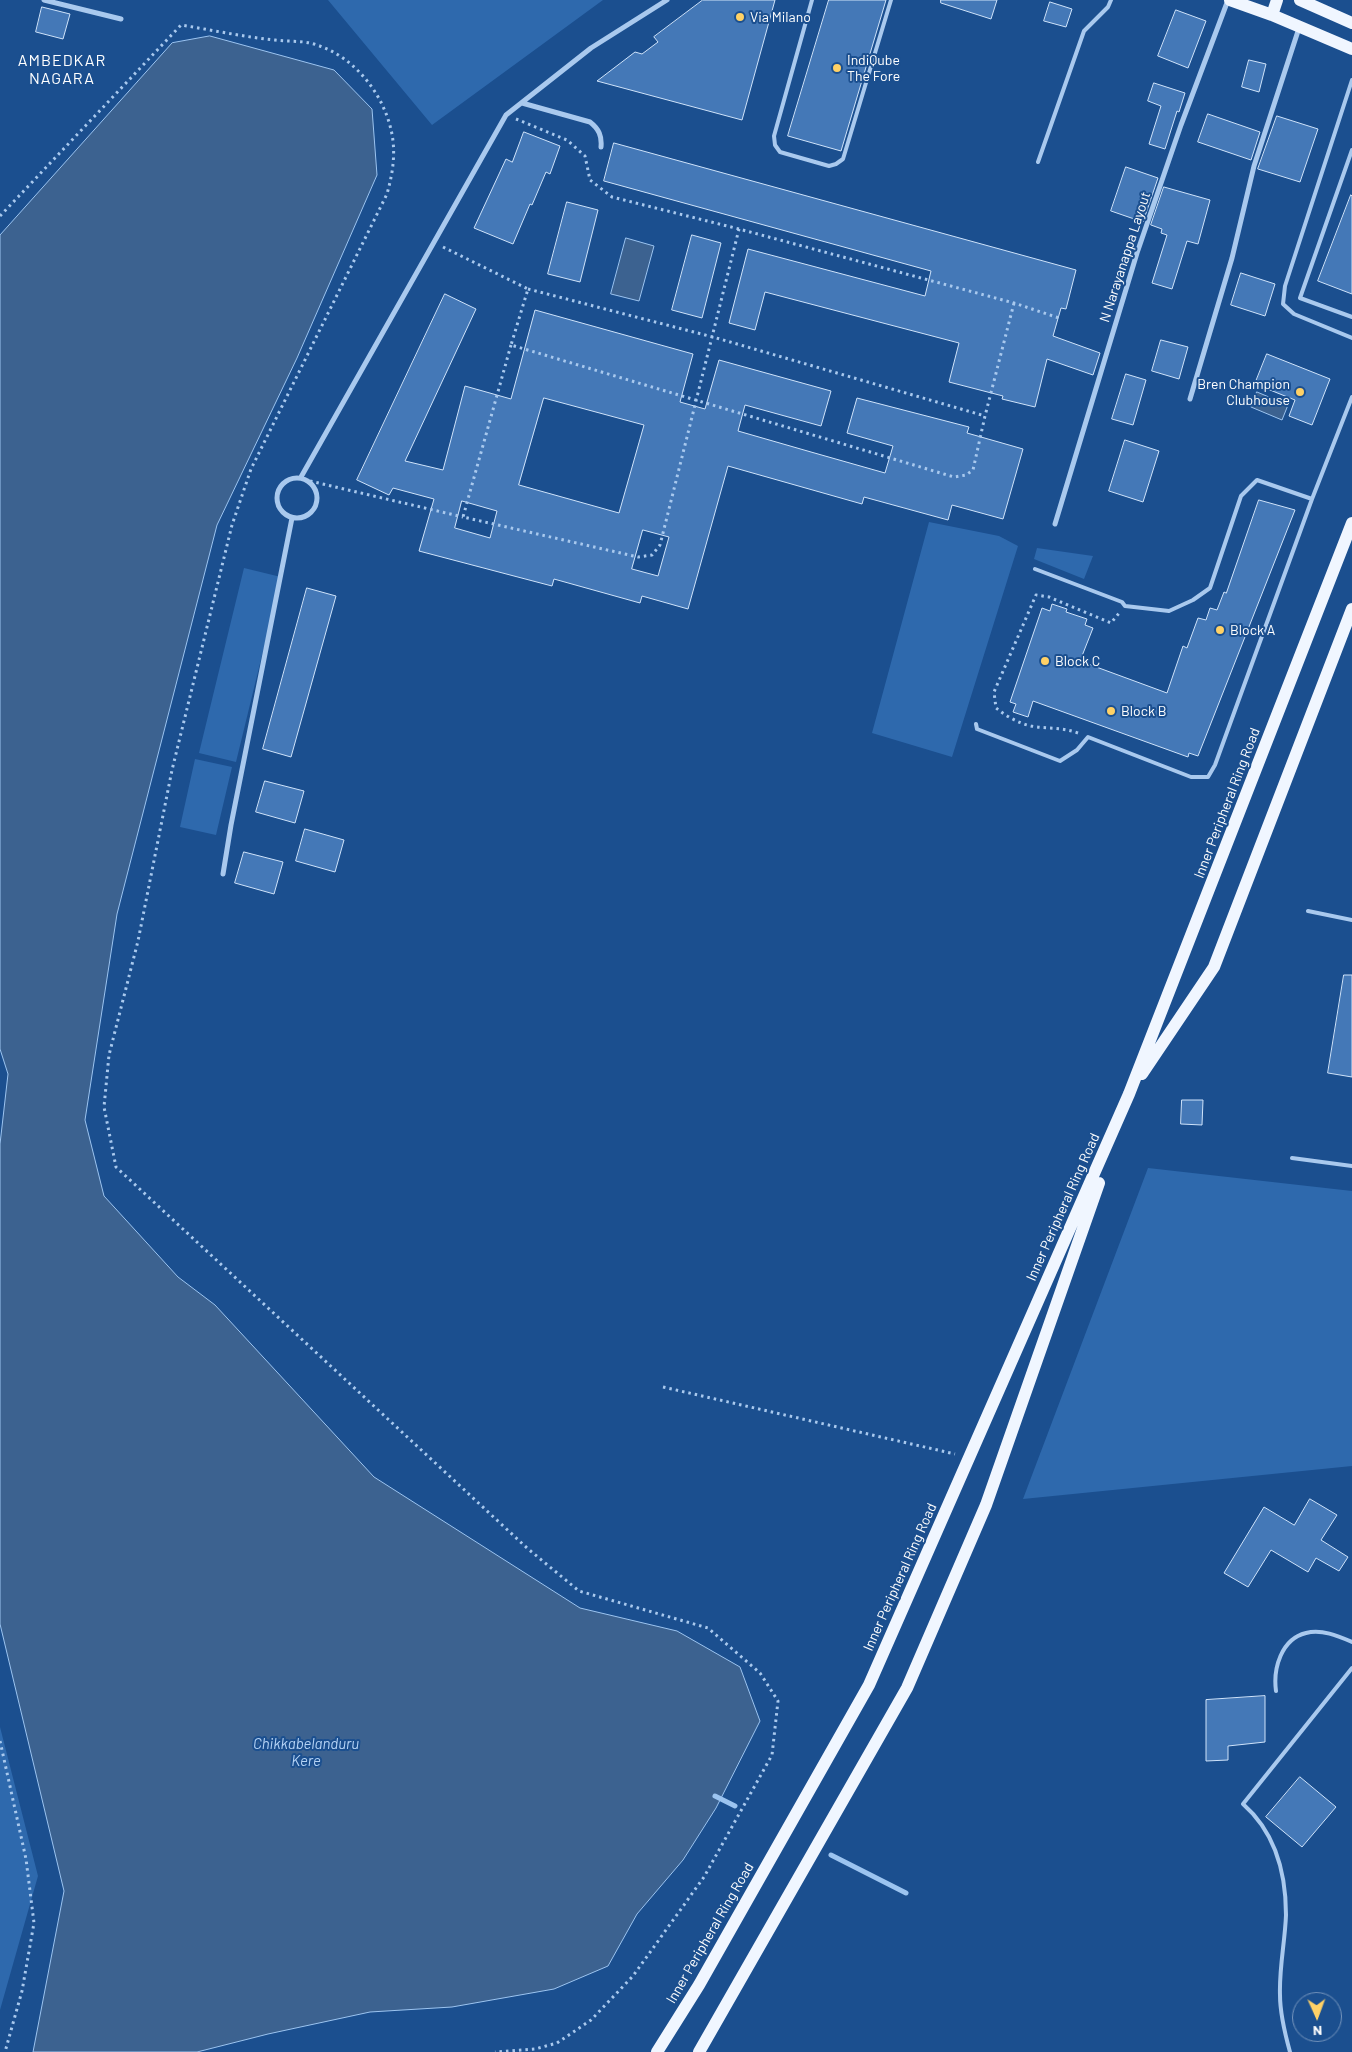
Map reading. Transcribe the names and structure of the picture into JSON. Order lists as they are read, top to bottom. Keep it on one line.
{"streets":{"main road":["Inner Peripheral Ring Road"],"street":["N Narayanappa Layout"]},"districts":["AMBEDKAR NAGARA"],"water":["Chikkabelanduru Kere"],"places":["Via Milano","IndiQube The Fore","Bren Champion Clubhouse","Block A","Block C","Block B"],"north":"bottom"}
